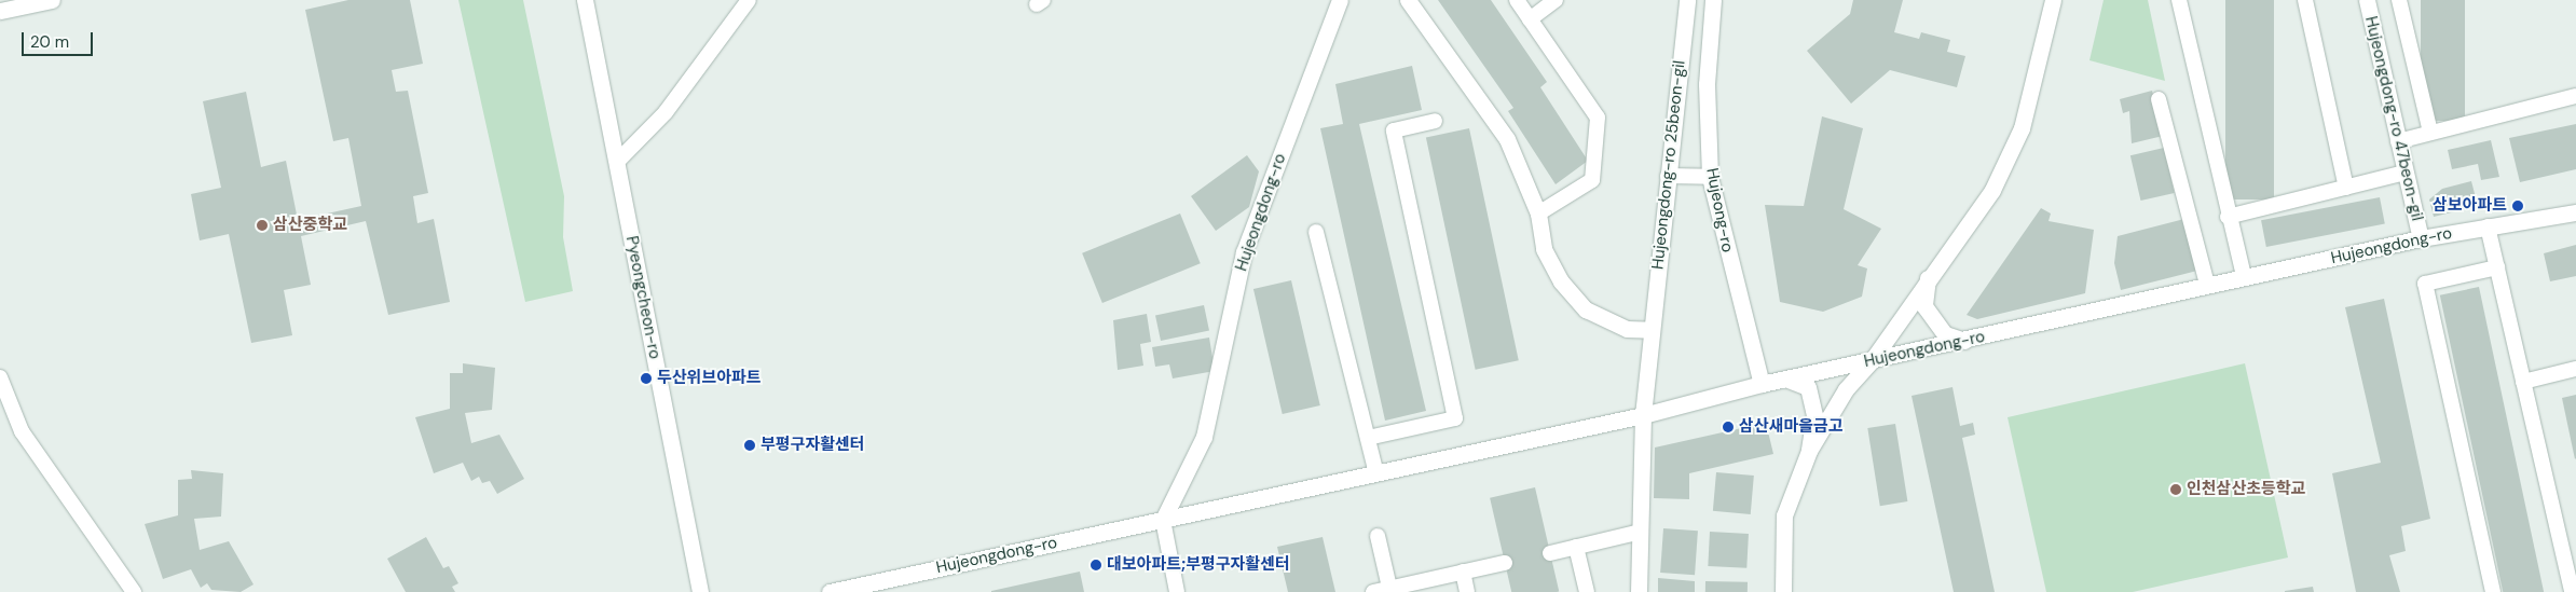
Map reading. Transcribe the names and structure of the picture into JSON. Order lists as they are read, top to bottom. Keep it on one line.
{"streets":{"street":["Hujeongdong-ro 47beon-gil","Hujeongdong-ro 25beon-gil","Hujeong-ro","Hujeongdong-ro","Pyeongcheon-ro"]},"crossings":[["Hujeongdong-ro 47beon-gil","Hujeongdong-ro"],["Hujeongdong-ro 25beon-gil","Hujeongdong-ro"],["Hujeong-ro","Hujeongdong-ro"]],"places":["삼보아파트","삼산중학교","두산위브아파트","삼산새마을금고","부평구자활센터","인천삼산초등학교","대보아파트;부평구자활센터"],"scale_bar":"20 m"}
